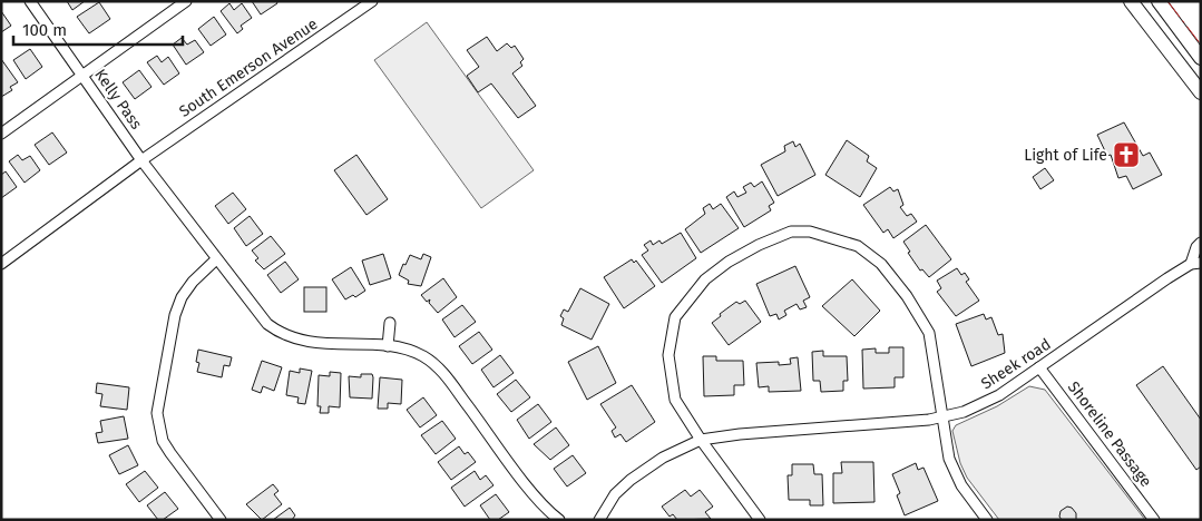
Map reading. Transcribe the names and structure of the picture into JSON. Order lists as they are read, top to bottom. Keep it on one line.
{"streets":{"street":["South Emerson Avenue","Kelly Pass","Sheek road","Shoreline Passage"]},"crossings":[["South Emerson Avenue","Kelly Pass"],["Sheek road","Shoreline Passage"]],"places":{"church":["Light of Life"]},"scale_bar":"100 m"}
